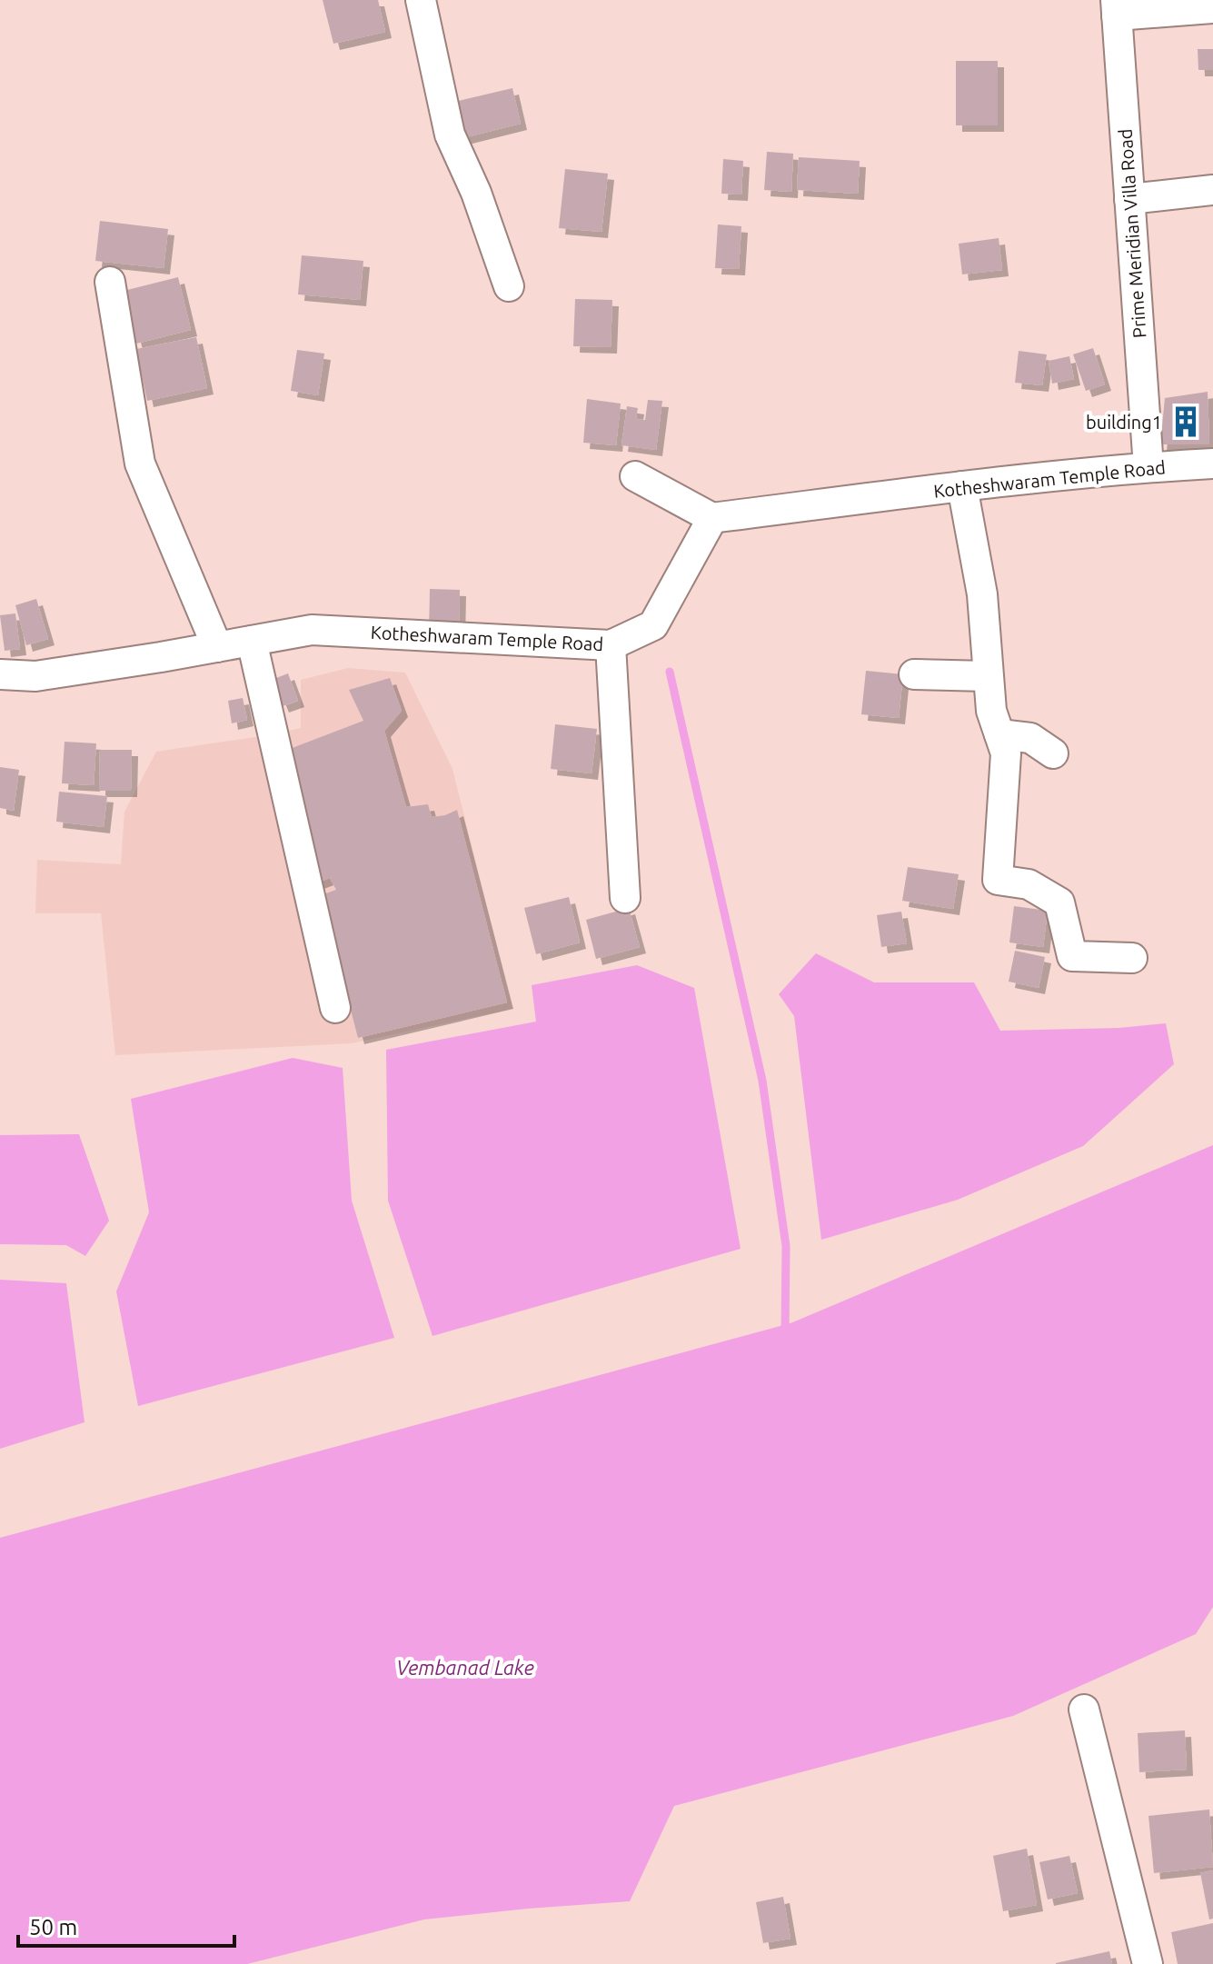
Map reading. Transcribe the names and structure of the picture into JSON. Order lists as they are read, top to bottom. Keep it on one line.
{"streets":{"street":["Prime Meridian Villa Road","Kotheshwaram Temple Road"]},"crossings":[["Prime Meridian Villa Road","Kotheshwaram Temple Road"]],"water":["Vembanad Lake"],"places":{"building":["building1"]},"scale_bar":"50 m"}
